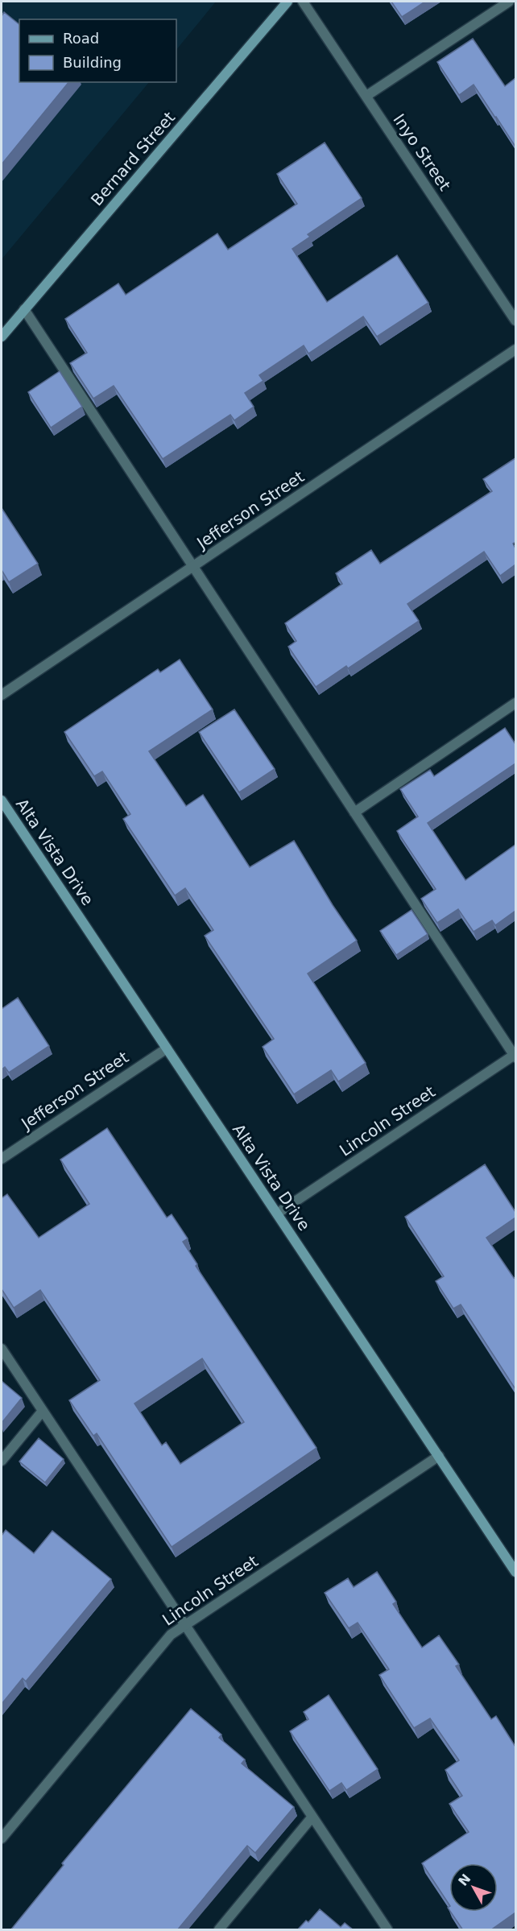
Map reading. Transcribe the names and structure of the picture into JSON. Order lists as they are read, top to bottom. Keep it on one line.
{"streets":{"street":["Inyo Street","Bernard Street","Jefferson Street","Alta Vista Drive","Lincoln Street"]},"crossings":[["Jefferson Street","Alta Vista Drive"],["Alta Vista Drive","Lincoln Street"]],"legend":["Road","Building"],"north":"top left"}
